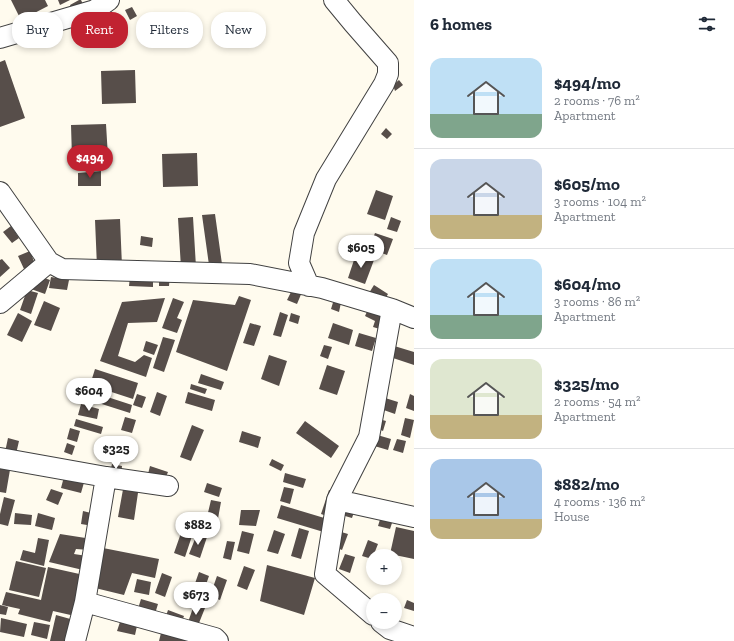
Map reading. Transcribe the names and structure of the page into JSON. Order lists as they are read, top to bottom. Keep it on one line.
{"page":{"heading":"6 homes","chip":["Buy","Rent","Filters","New"],"list":[{"name":"$494/mo","note":"2 rooms · 76 m² · Apartment"},{"name":"$605/mo","note":"3 rooms · 104 m² · Apartment"},{"name":"$604/mo","note":"3 rooms · 86 m² · Apartment"},{"name":"$325/mo","note":"2 rooms · 54 m² · Apartment"},{"name":"$882/mo","note":"4 rooms · 136 m² · House"}],"price":["$494","$605","$604","$325","$882","$673"],"map_buttons":["+","−"]}}
